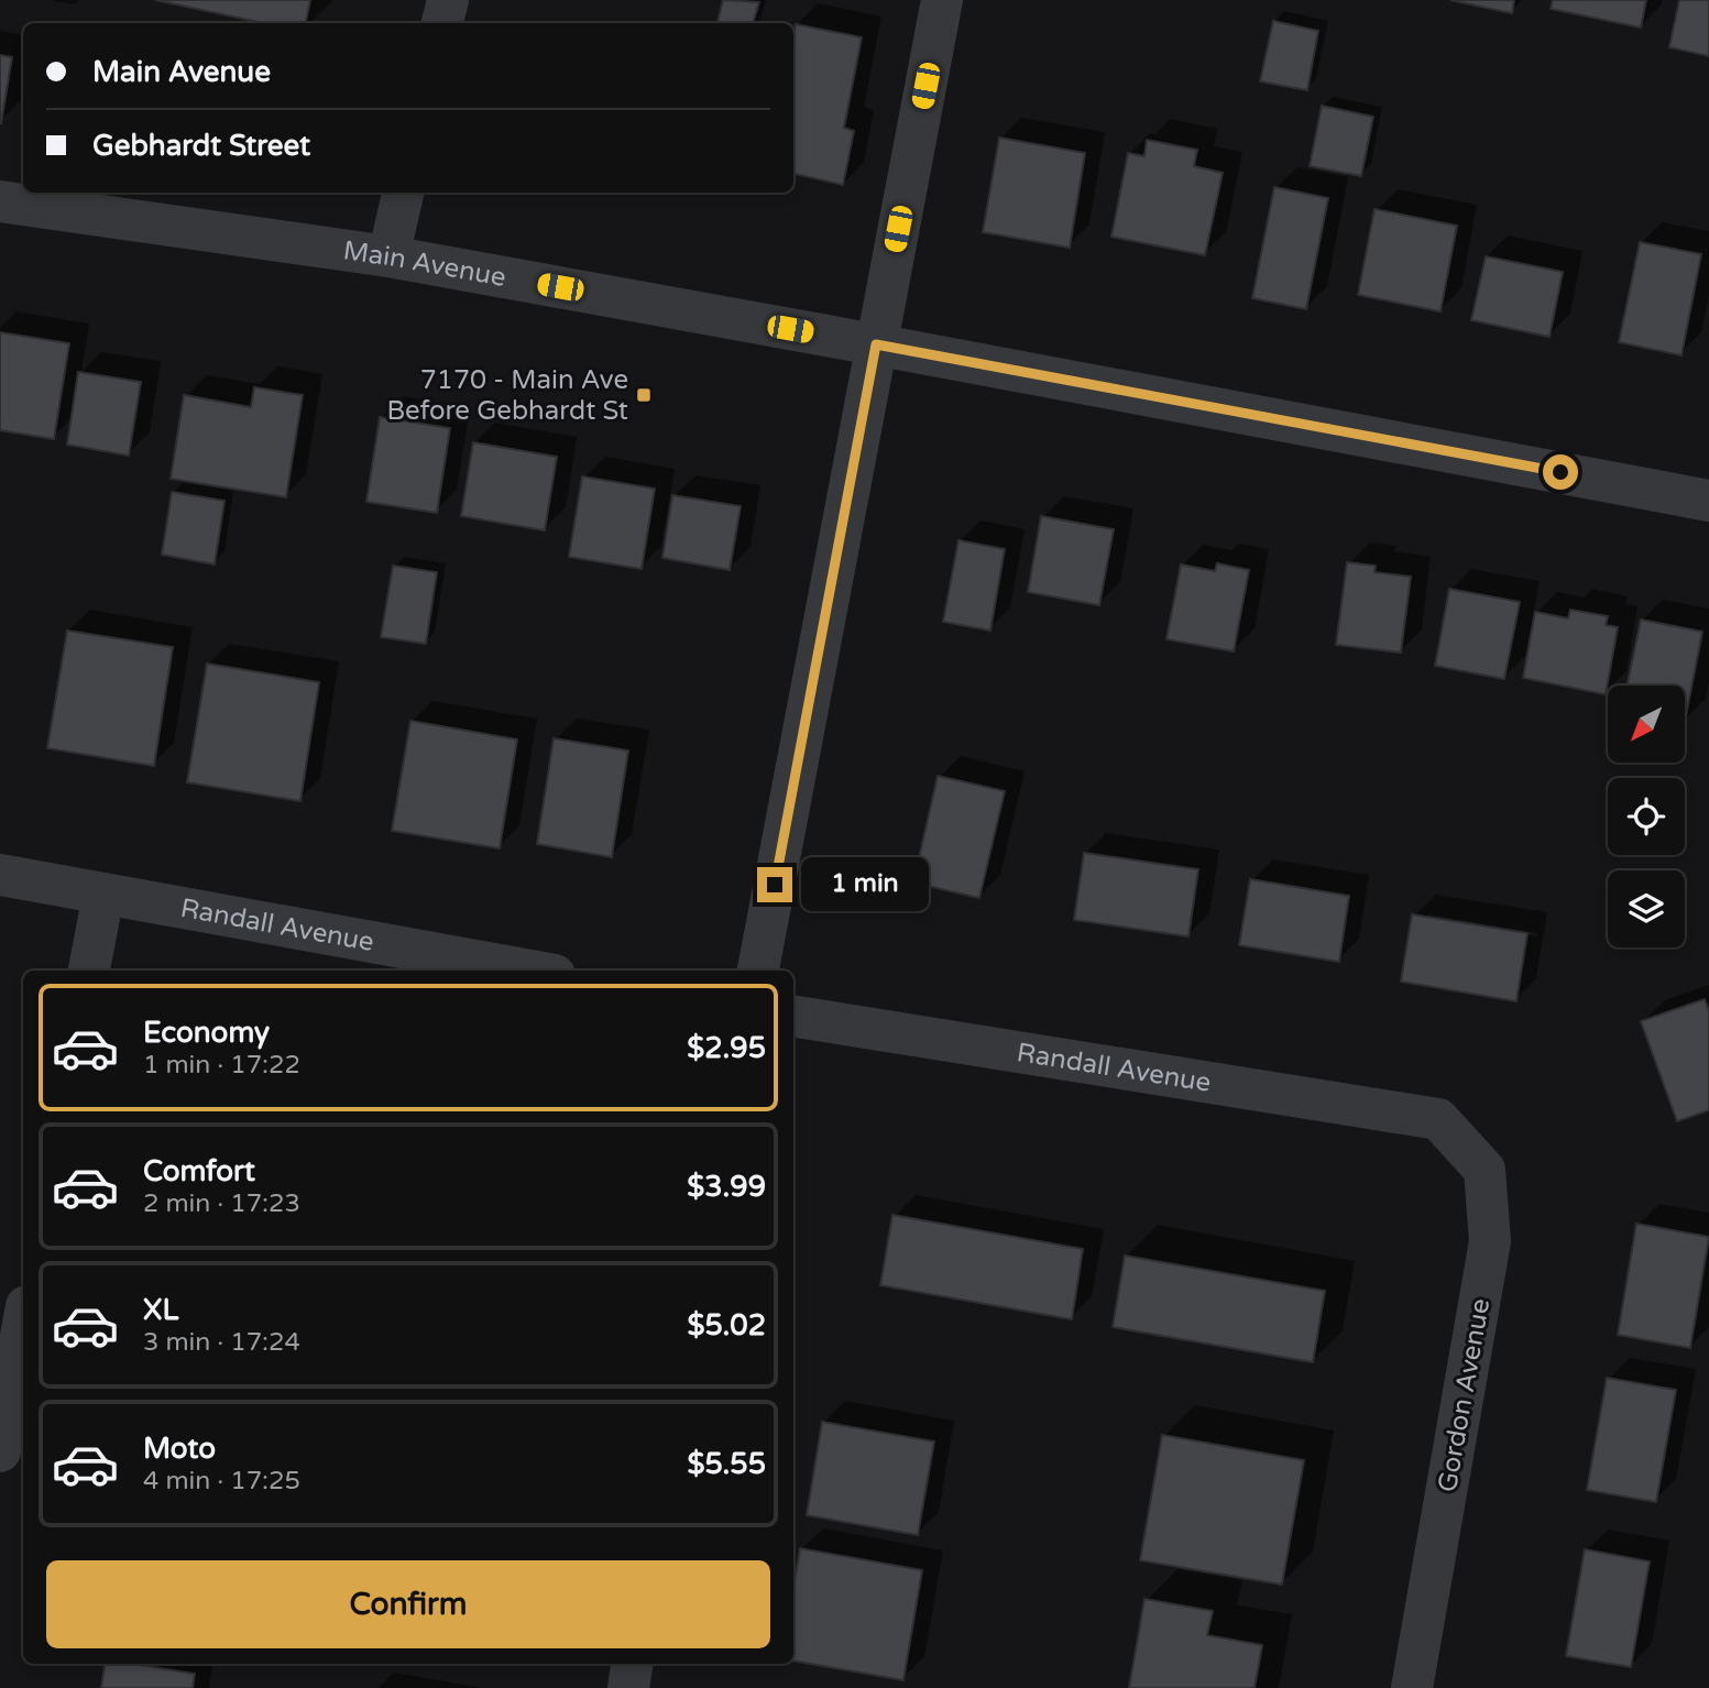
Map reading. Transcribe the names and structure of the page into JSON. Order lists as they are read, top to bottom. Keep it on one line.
{"streets":{"street":["Main Avenue","Randall Avenue","Gordon Avenue"]},"crossings":[["Randall Avenue","Gordon Avenue"]],"places":{"transit":["7170 - Main Ave Before Gebhardt St"]},"north":"bottom left","page":{"banner":["Main Avenue","Gebhardt Street"],"bubble":"1 min","list":[{"name":"Economy","note":"1 min · 17:22","value":"$2.95"},{"name":"Comfort","note":"2 min · 17:23","value":"$3.99"},{"name":"XL","note":"3 min · 17:24","value":"$5.02"},{"name":"Moto","note":"4 min · 17:25","value":"$5.55"}],"buttons":"Confirm"}}
